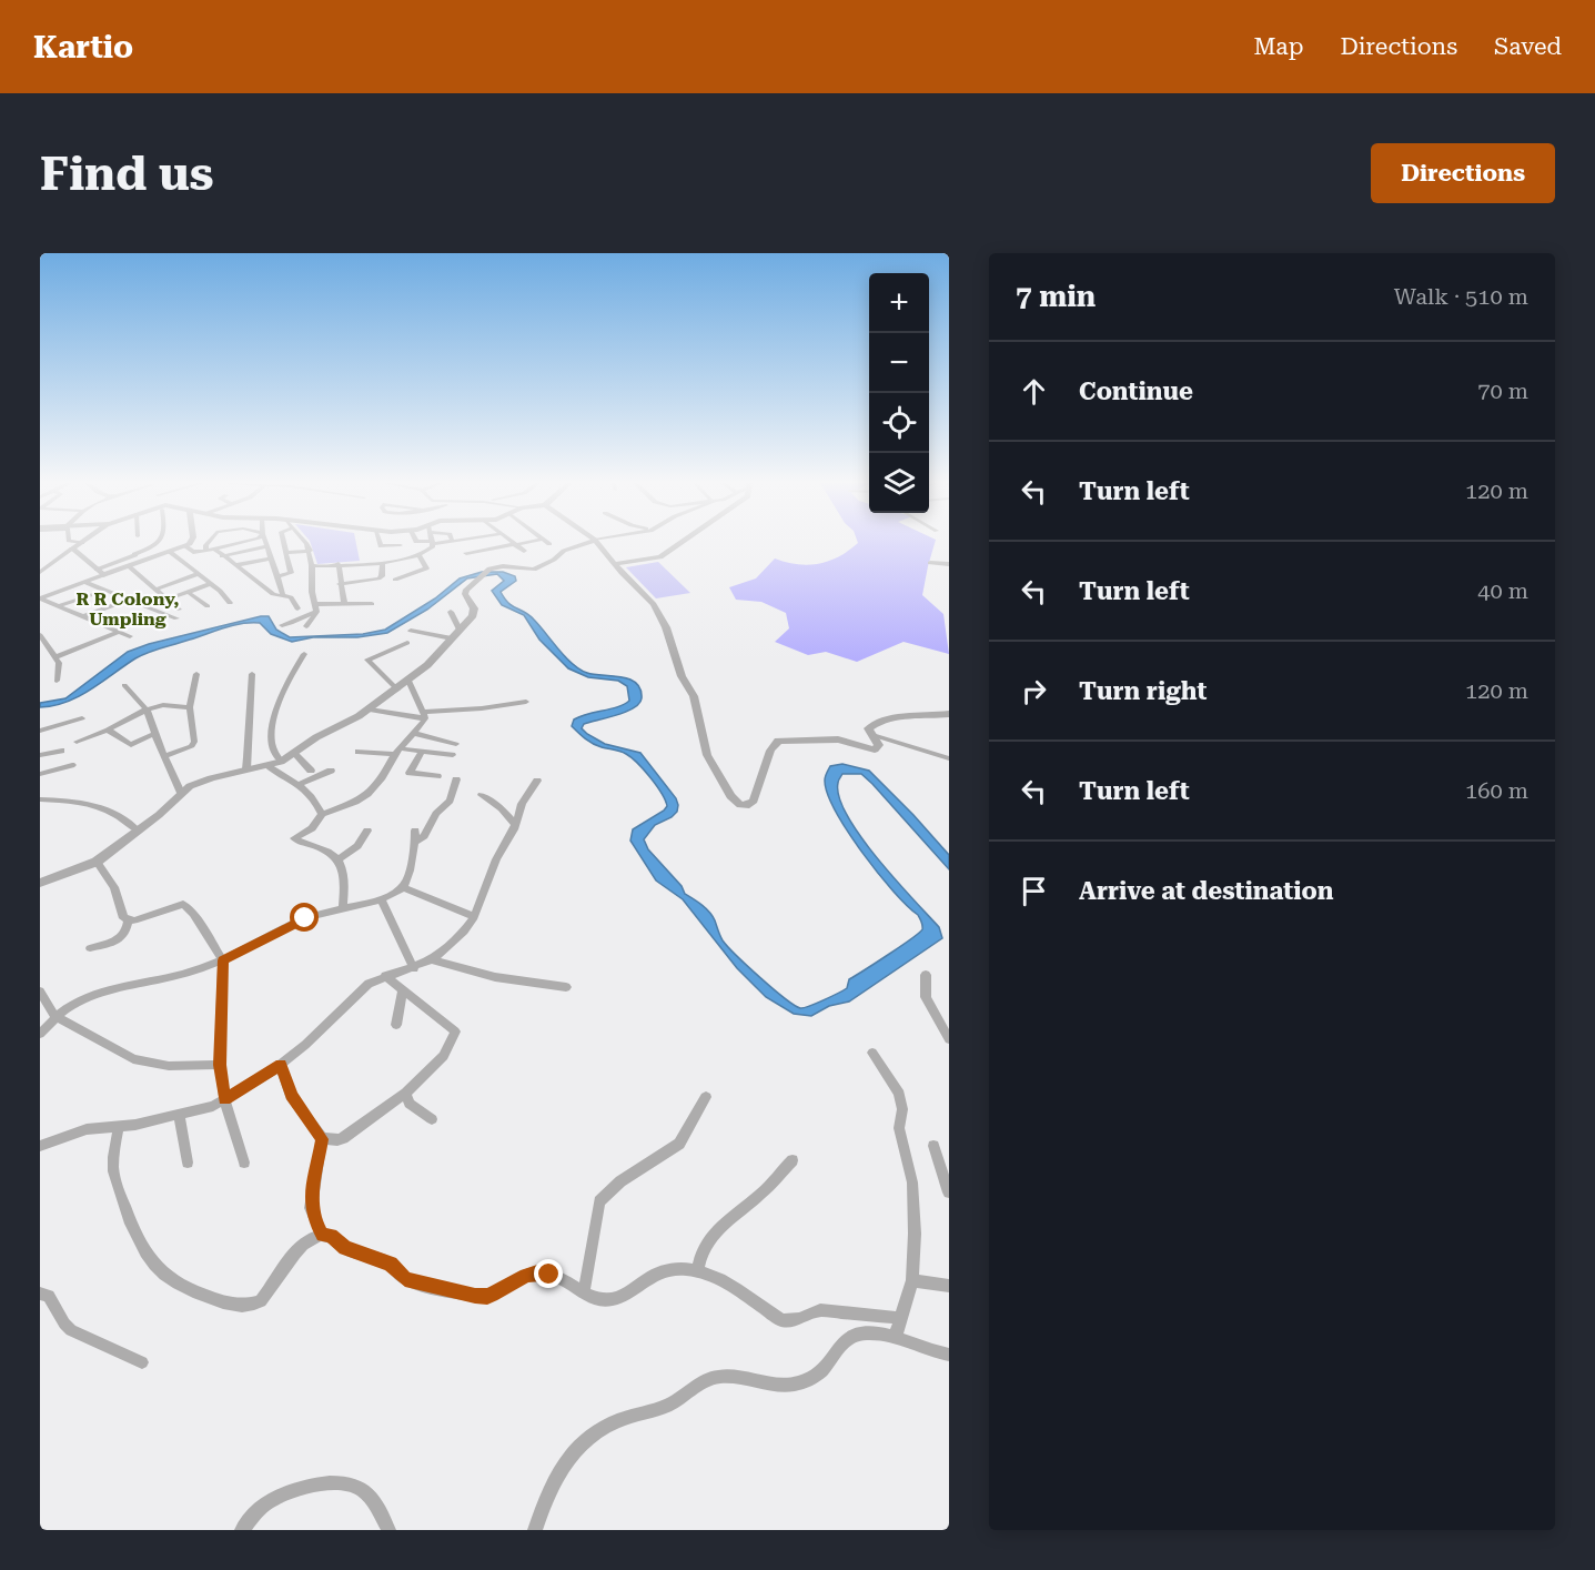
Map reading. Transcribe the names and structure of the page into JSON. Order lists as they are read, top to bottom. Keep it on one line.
{"districts":["R R Colony, Umpling"],"page":{"header":"Kartio","nav":["Map","Directions","Saved"],"buttons":"Directions","title":"Find us","heading":["7 min","Walk · 510 m"],"map_buttons":["+","−"],"list":[["Continue","70 m"],["Turn left","120 m"],["Turn left","40 m"],["Turn right","120 m"],["Turn left","160 m"],"Arrive at destination"]}}
